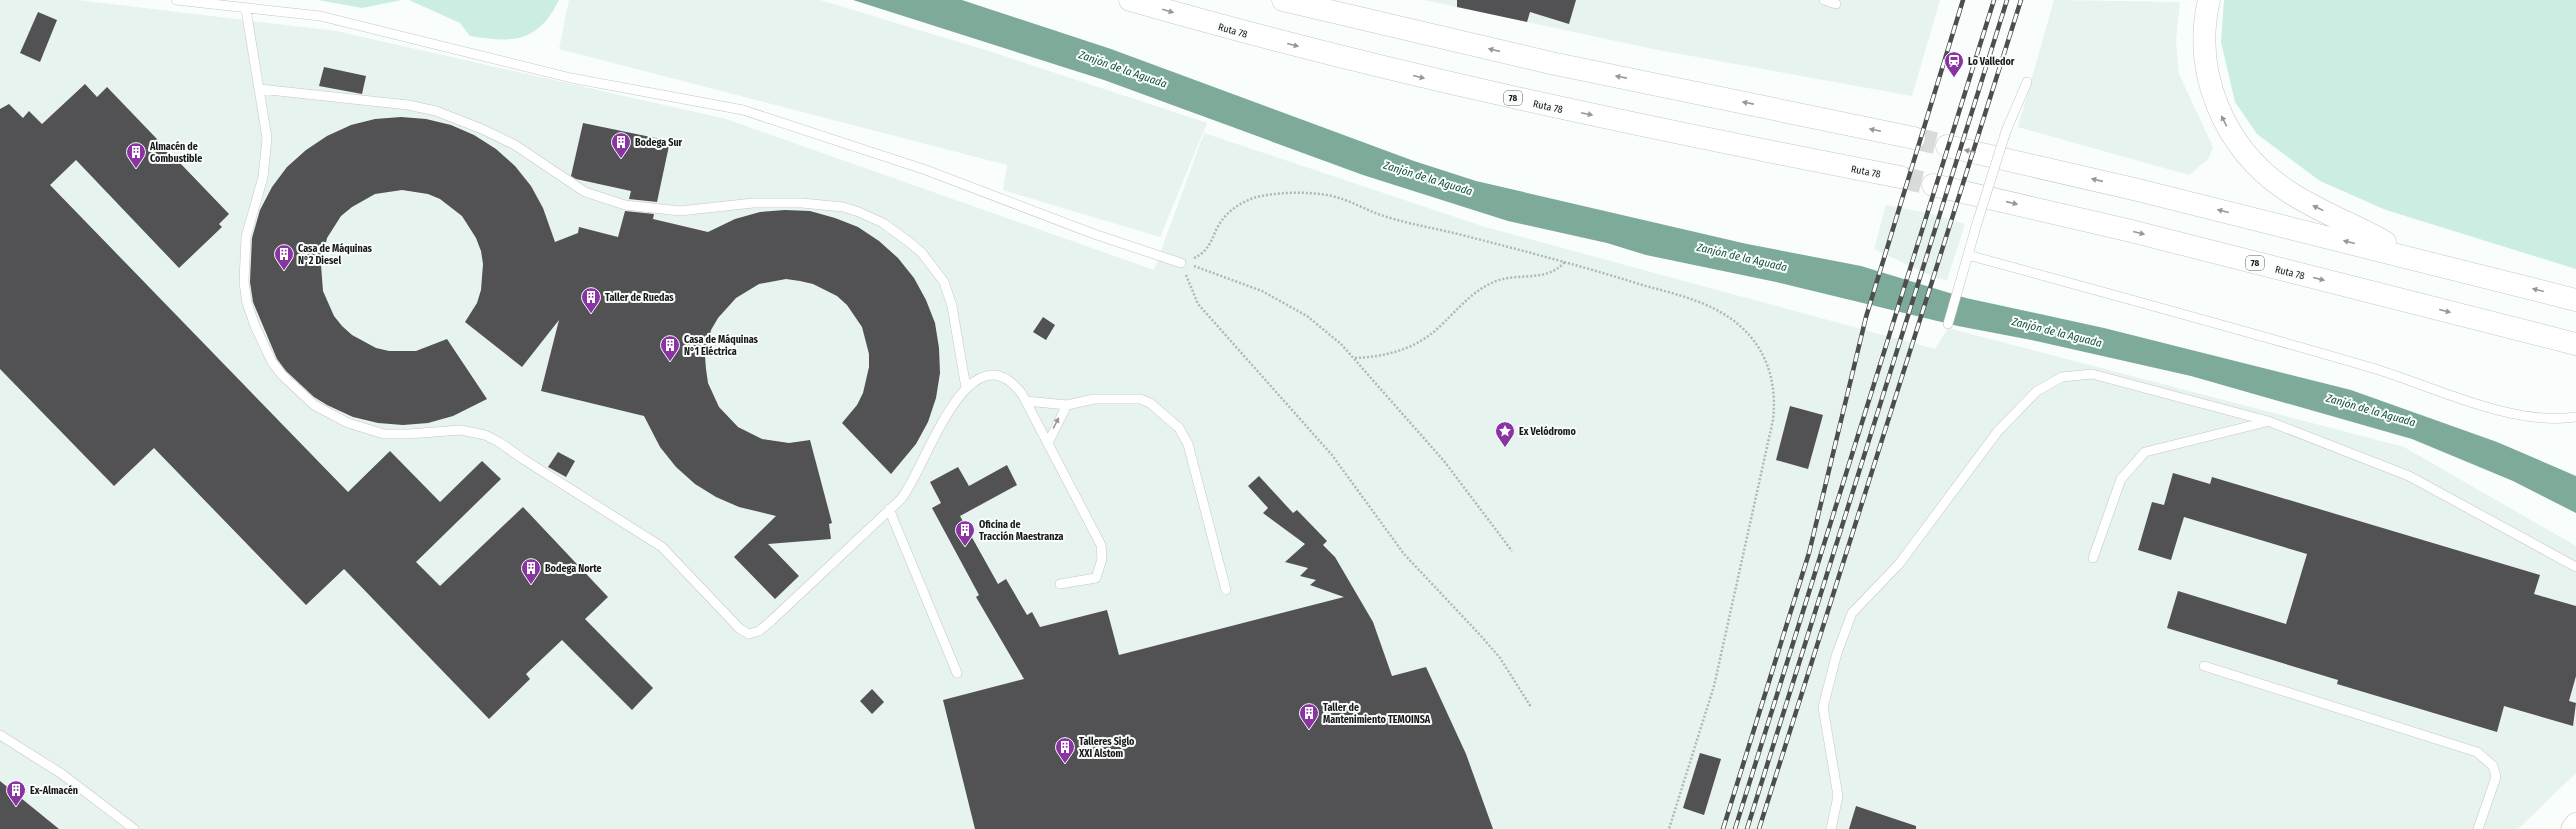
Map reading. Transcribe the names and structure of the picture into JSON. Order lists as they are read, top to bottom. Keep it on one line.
{"streets":{"main road":["Ruta 78","78"]},"water":["Zanjón de la Aguada"],"places":{"station":["Lo Valledor"],"building":["Bodega Sur","Almacén de Combustible","Casa de Máquinas N°2 Diesel","Taller de Ruedas","Casa de Máquinas N°1 Eléctrica","Oficina de Tracción Maestranza","Bodega Norte","Taller de Mantenimiento TEMOINSA","Talleres Siglo XXI Alstom","Ex-Almacén"],"place":["Ex Velódromo"]}}
